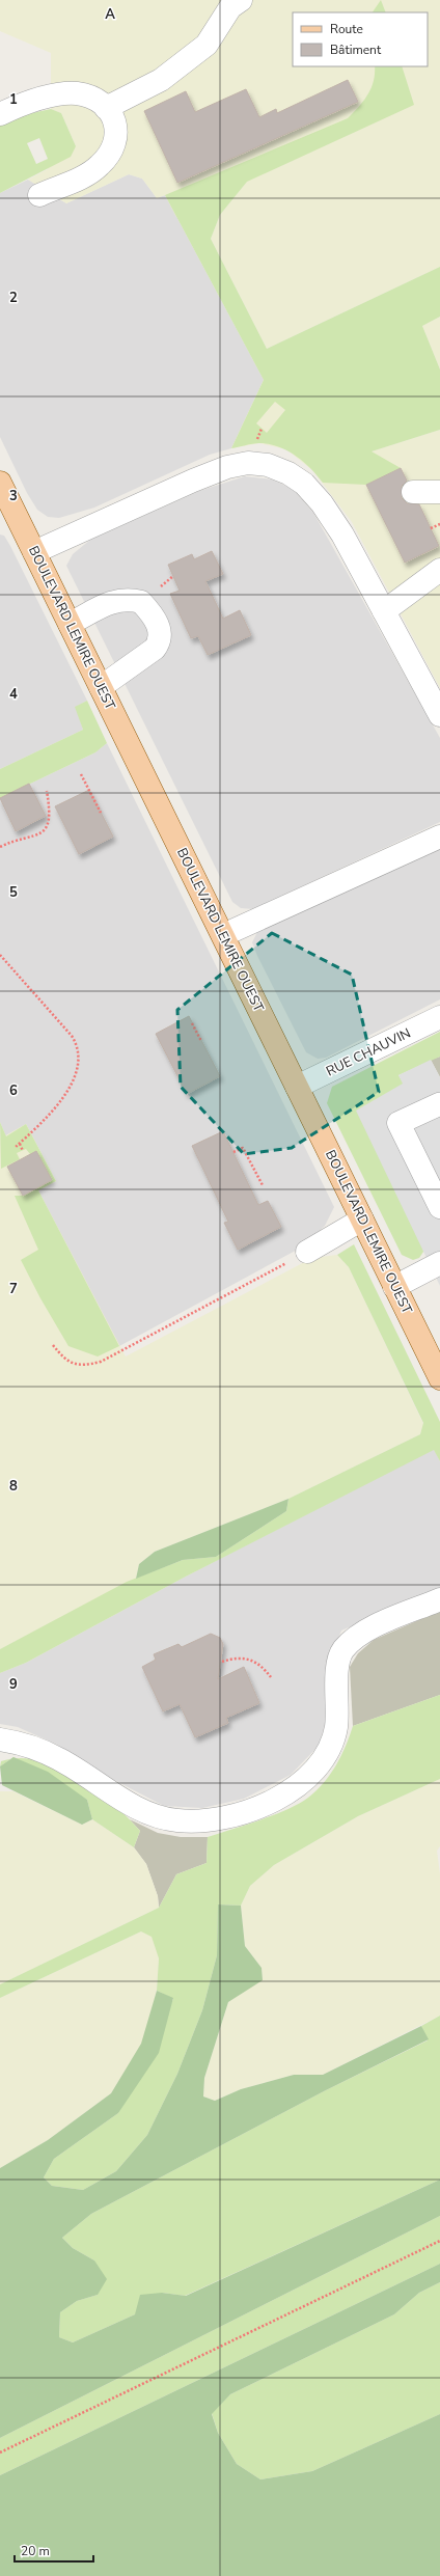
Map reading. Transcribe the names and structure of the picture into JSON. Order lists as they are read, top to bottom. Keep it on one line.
{"streets":{"main road":["BOULEVARD LEMIRE OUEST"],"street":["RUE CHAUVIN"]},"crossings":[["BOULEVARD LEMIRE OUEST","RUE CHAUVIN"]],"legend":["Route","Bâtiment"],"scale_bar":"20 m","grid":{"columns":["A"],"rows":["1","2","3","4","5","6","7","8","9"]}}
